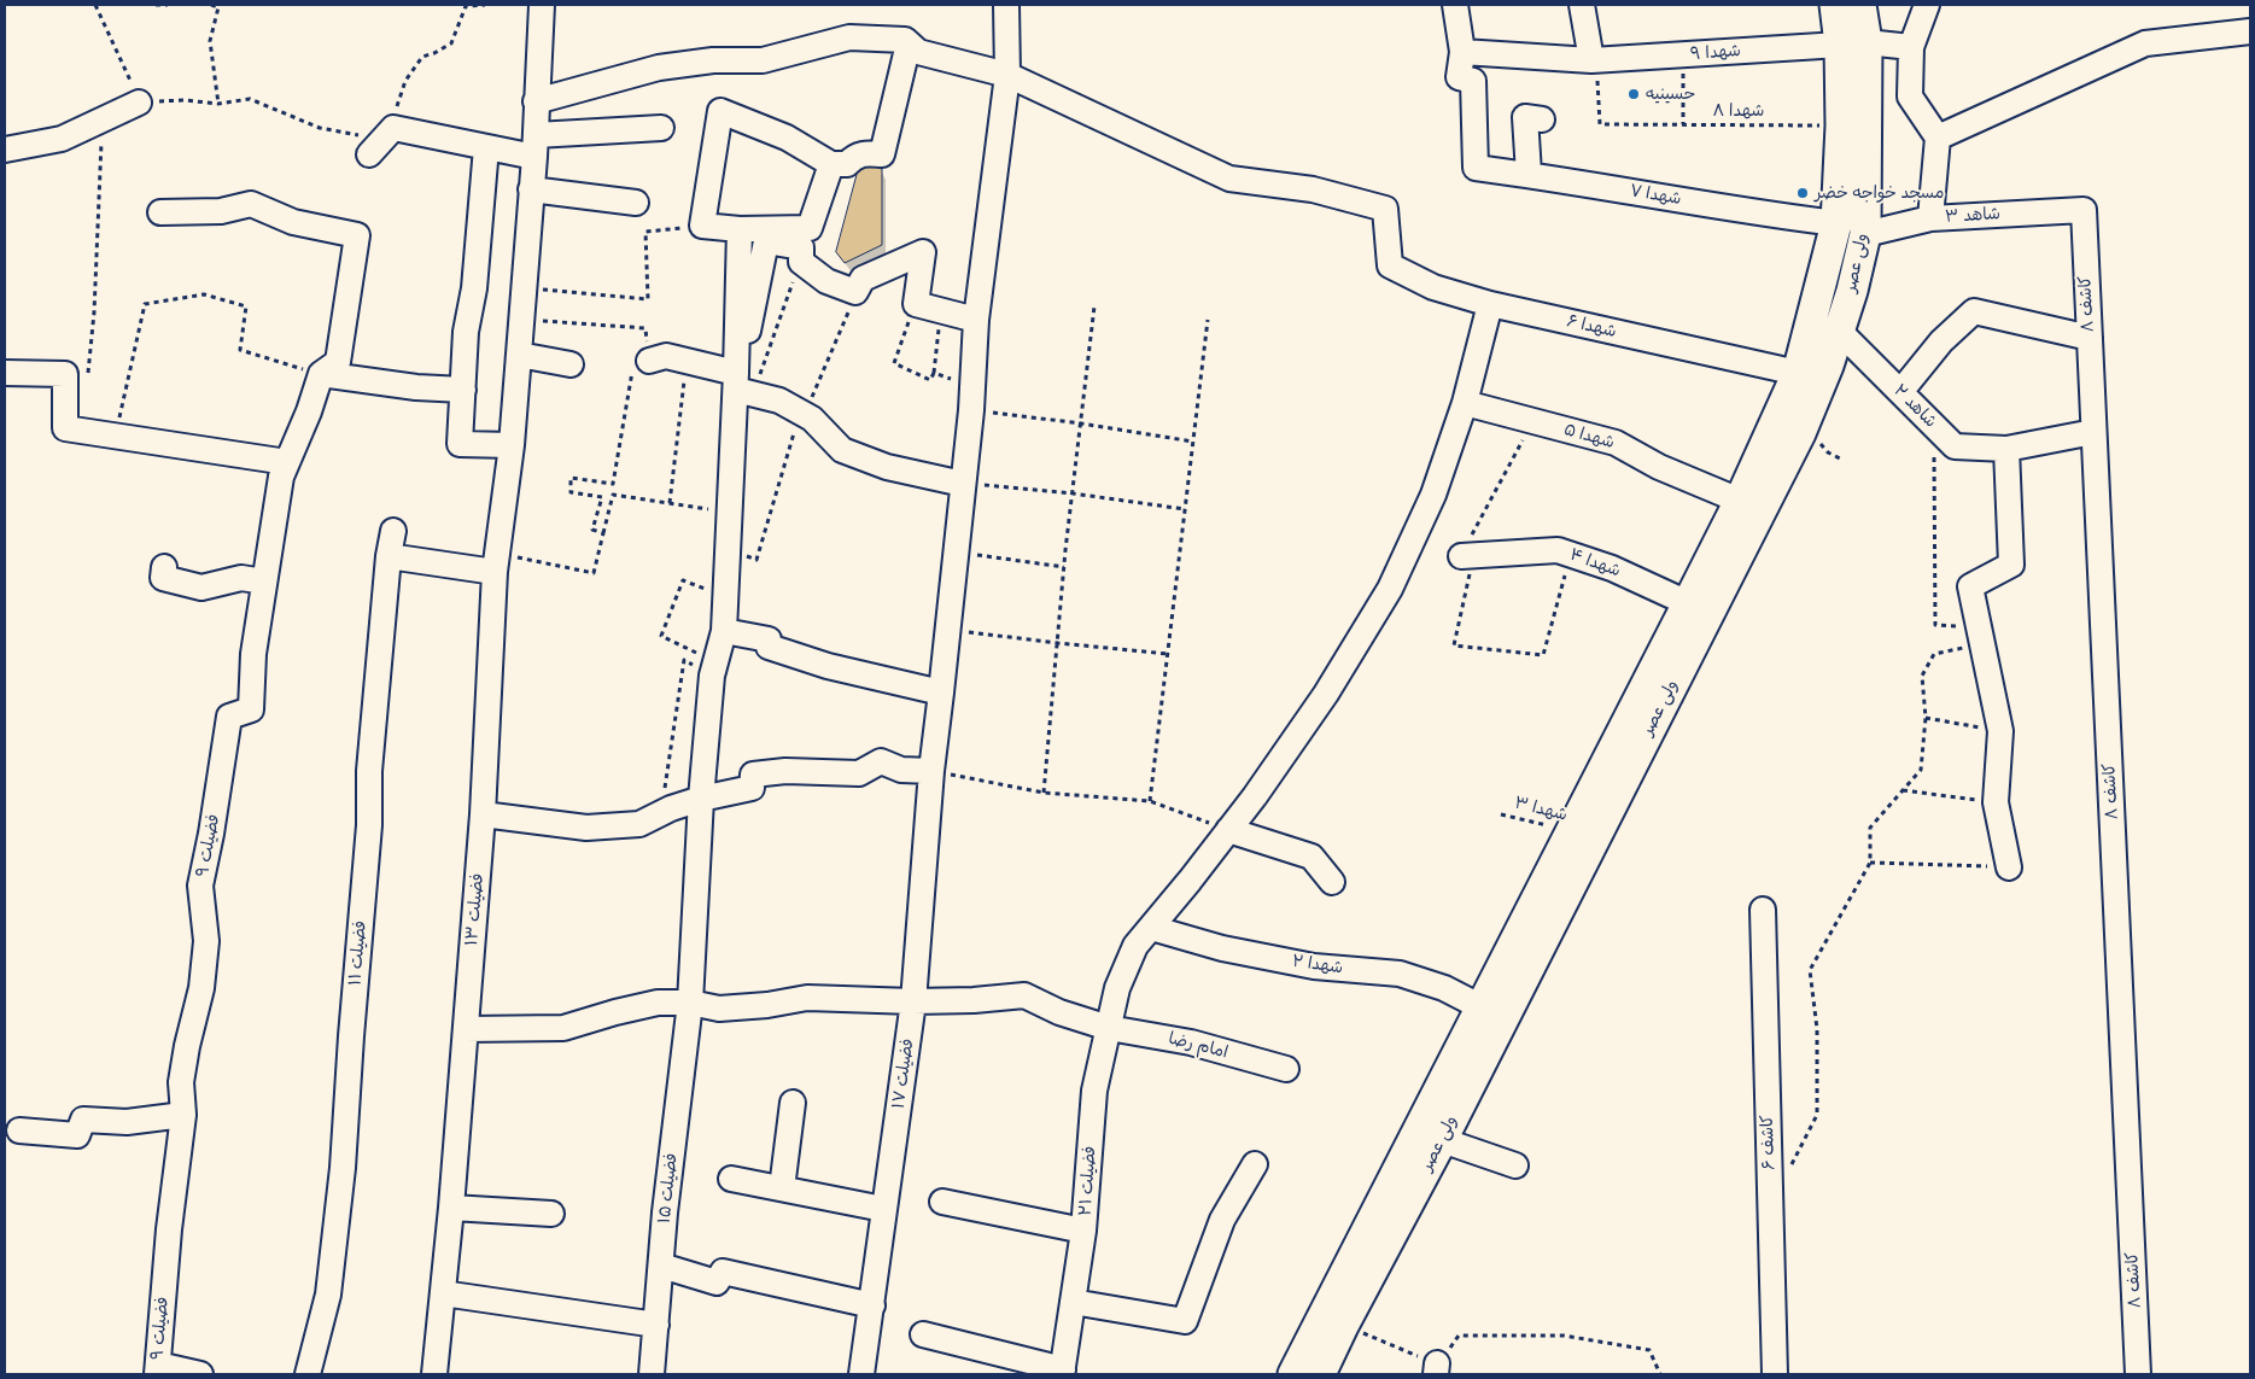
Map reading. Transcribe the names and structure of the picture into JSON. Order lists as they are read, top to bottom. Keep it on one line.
{"streets":{"main road":["ولی عصر"],"street":["شهدا ۹","شهدا ۷","شاهد ۳","کاشف ۸","شهدا ۶","شاهد ۲","شهدا ۵","شهدا ۴","فضیلت ۹","فضیلت ۱۳","فضیلت ۱۱","شهدا ۲","امام رضا","فضیلت ۱۷","کاشف ۶","فضیلت ۲۱","فضیلت ۱۵"],"path":["شهدا ۸","شهدا ۳"]},"crossings":[["شهدا ۹","شهدا ۸"],["شهدا ۹","شهدا ۷"],["شهدا ۹","ولی عصر"],["شهدا ۸","ولی عصر"],["شهدا ۷","ولی عصر"],["شاهد ۳","ولی عصر"],["شاهد ۳","کاشف ۸"],["ولی عصر","شهدا ۶"],["ولی عصر","شاهد ۲"],["ولی عصر","شهدا ۵"],["ولی عصر","شهدا ۴"],["ولی عصر","شهدا ۳"],["ولی عصر","شهدا ۲"],["کاشف ۸","شاهد ۲"],["شهدا ۶","فضیلت ۱۷"],["شهدا ۶","فضیلت ۲۱"],["شهدا ۵","فضیلت ۲۱"],["فضیلت ۱۳","امام رضا"],["شهدا ۲","فضیلت ۲۱"],["امام رضا","فضیلت ۱۷"],["امام رضا","فضیلت ۲۱"],["امام رضا","فضیلت ۱۵"]],"places":["حسینیه","مسجد خواجه خضر"]}
